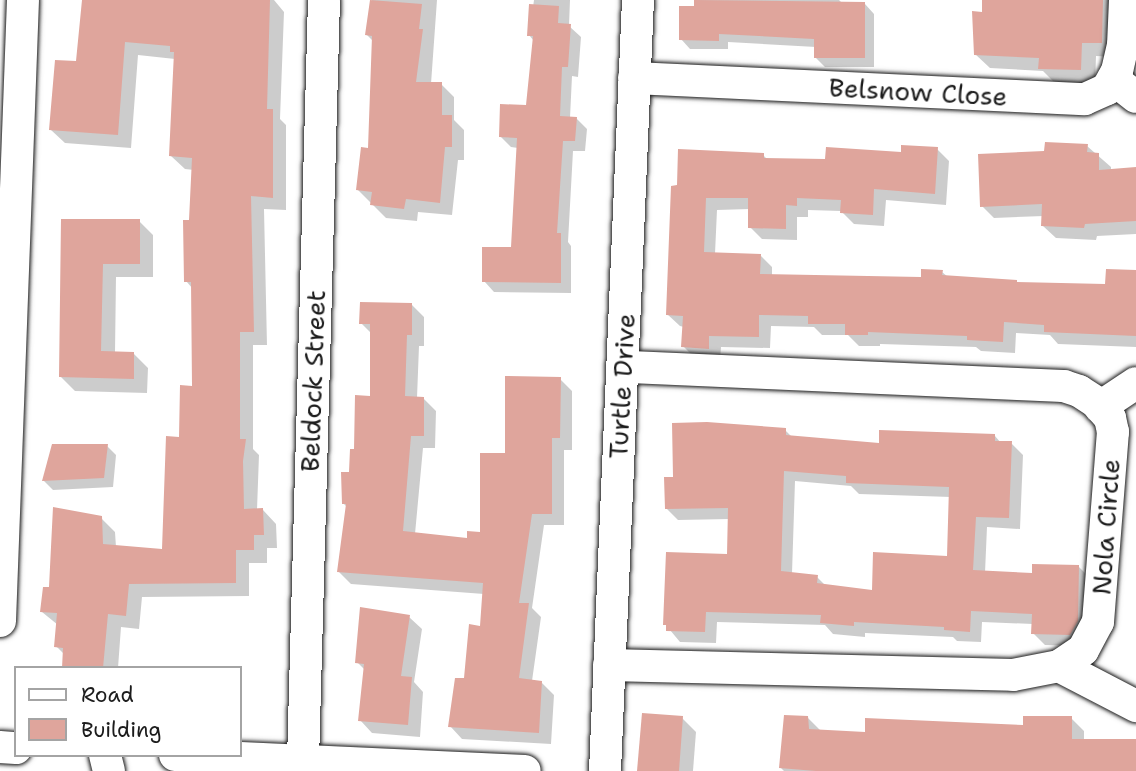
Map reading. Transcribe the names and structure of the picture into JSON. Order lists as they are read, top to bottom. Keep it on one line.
{"streets":{"street":["Belsnow Close","Beldock Street","Turtle Drive","Nola Circle"]},"crossings":[["Belsnow Close","Turtle Drive"],["Turtle Drive","Nola Circle"]],"legend":["Road","Building"]}
